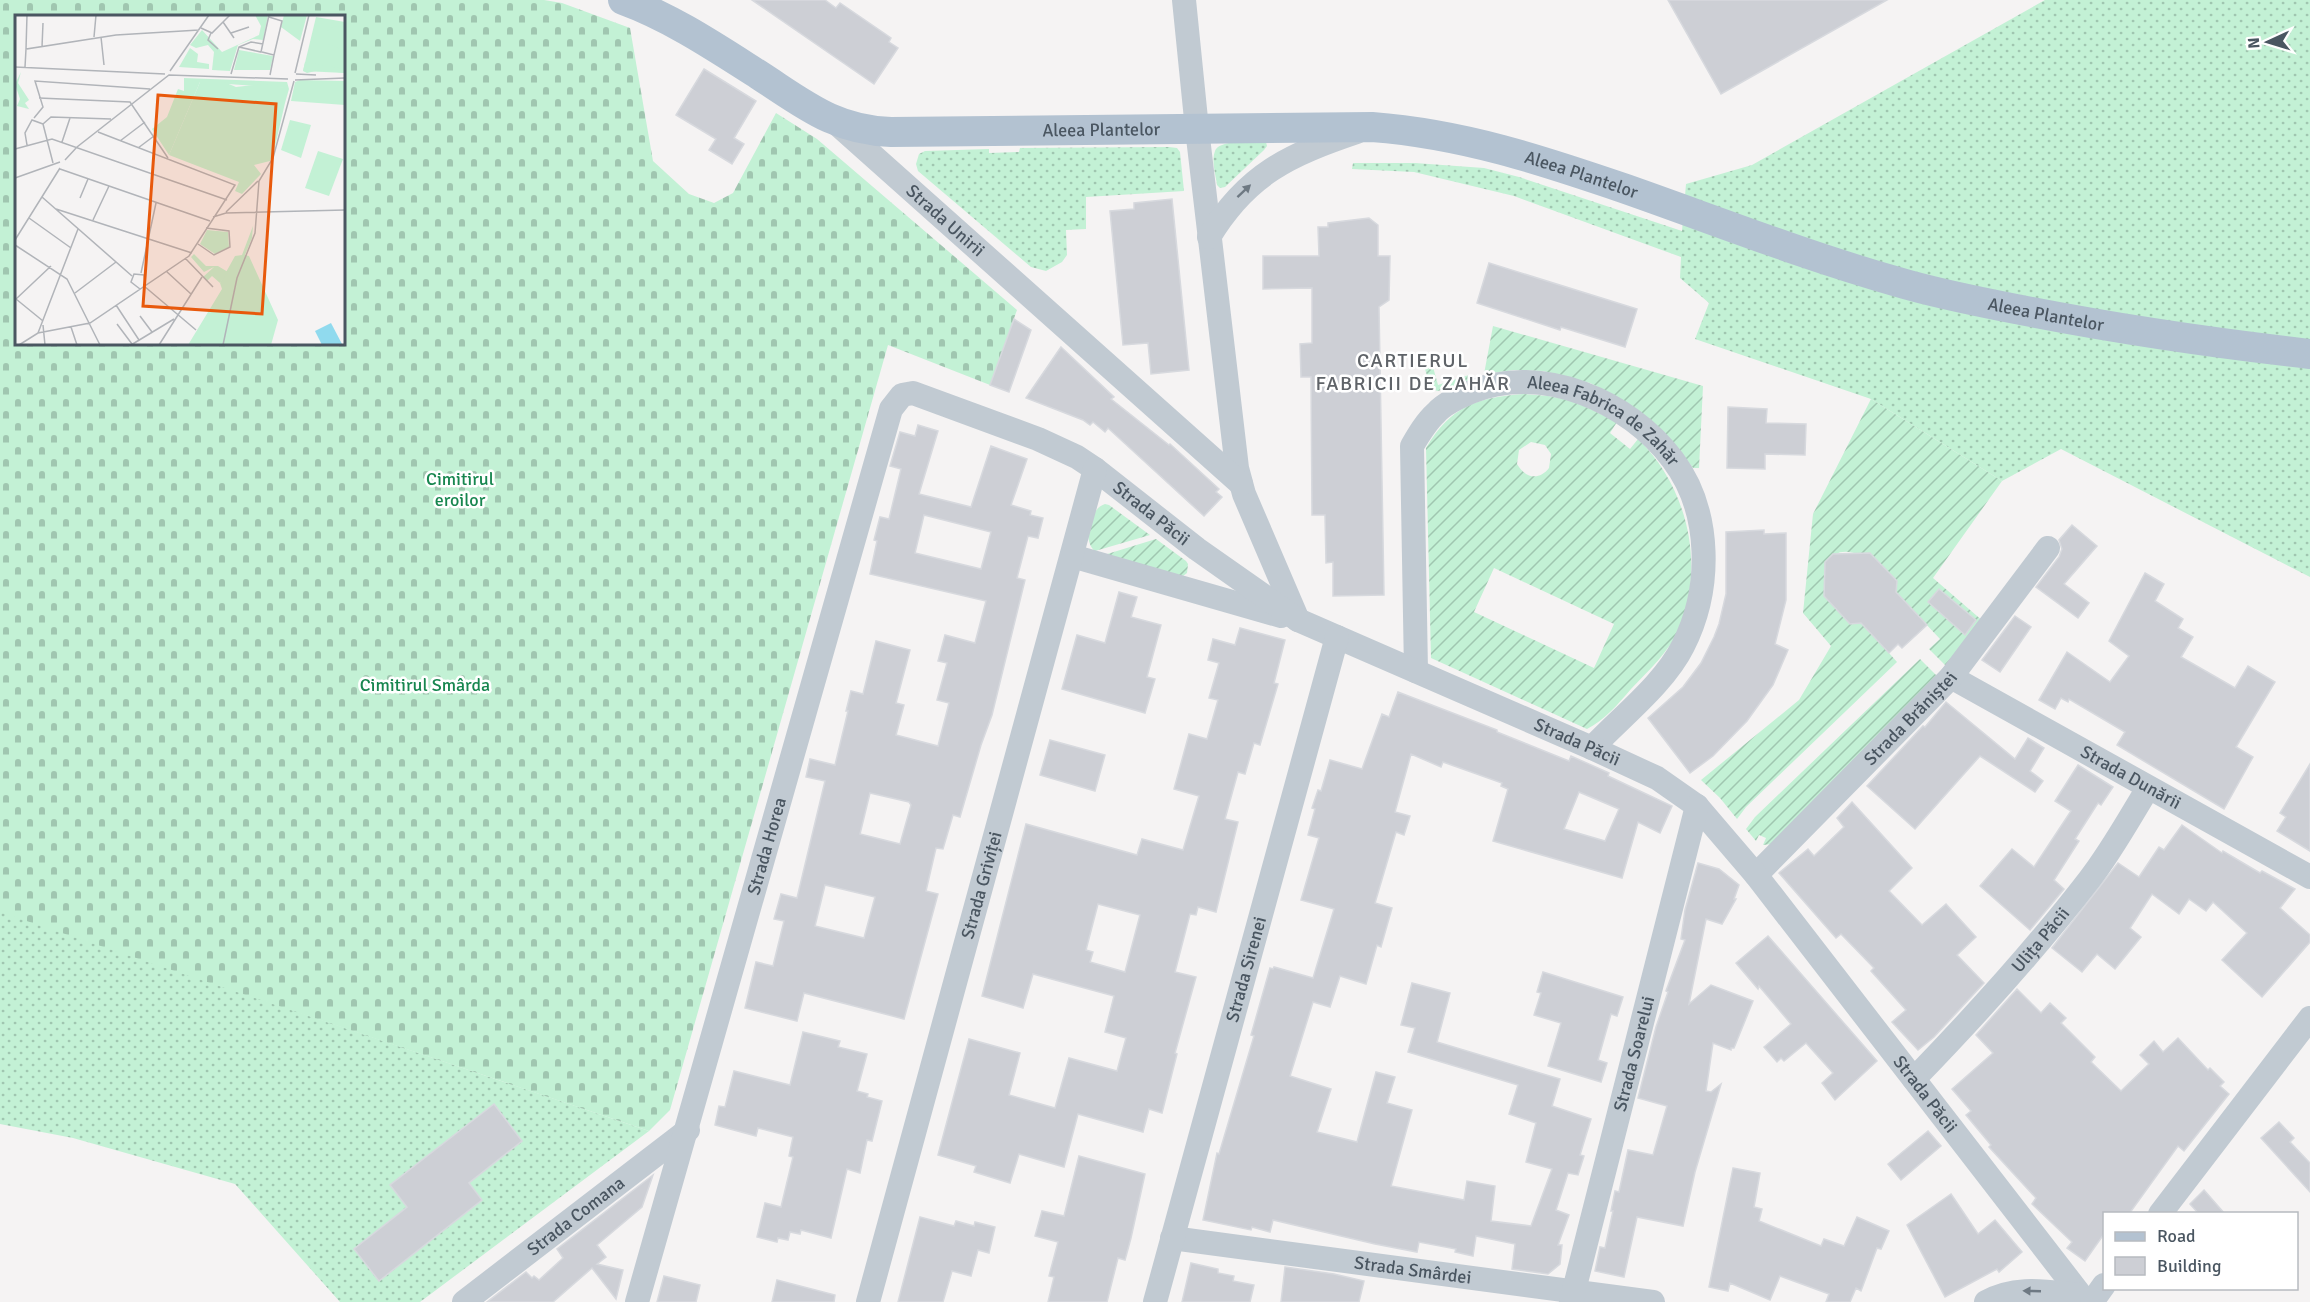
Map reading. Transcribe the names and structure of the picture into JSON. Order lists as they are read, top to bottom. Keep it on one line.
{"streets":{"main road":["Aleea Plantelor","Strada Unirii"],"street":["Aleea Fabrica de Zahăr","Strada Păcii","Strada Brăniștei","Strada Dunării","Strada Horea","Strada Griviței","Ulița Păcii","Strada Sirenei","Strada Soarelui","Strada Comana","Strada Smârdei"]},"crossings":[["Aleea Plantelor","Strada Unirii"],["Aleea Fabrica de Zahăr","Strada Păcii"],["Strada Păcii","Strada Brăniștei"],["Strada Păcii","Strada Horea"],["Strada Păcii","Strada Griviței"],["Strada Păcii","Ulița Păcii"],["Strada Păcii","Strada Sirenei"],["Strada Păcii","Strada Soarelui"],["Strada Brăniștei","Strada Dunării"],["Strada Dunării","Ulița Păcii"],["Strada Horea","Strada Comana"],["Strada Sirenei","Strada Smârdei"],["Strada Soarelui","Strada Smârdei"]],"districts":["CARTIERUL FABRICII DE ZAHĂR"],"parks":["Cimitirul eroilor","Cimitirul Smârda"],"legend":["Road","Building"],"north":"left"}
